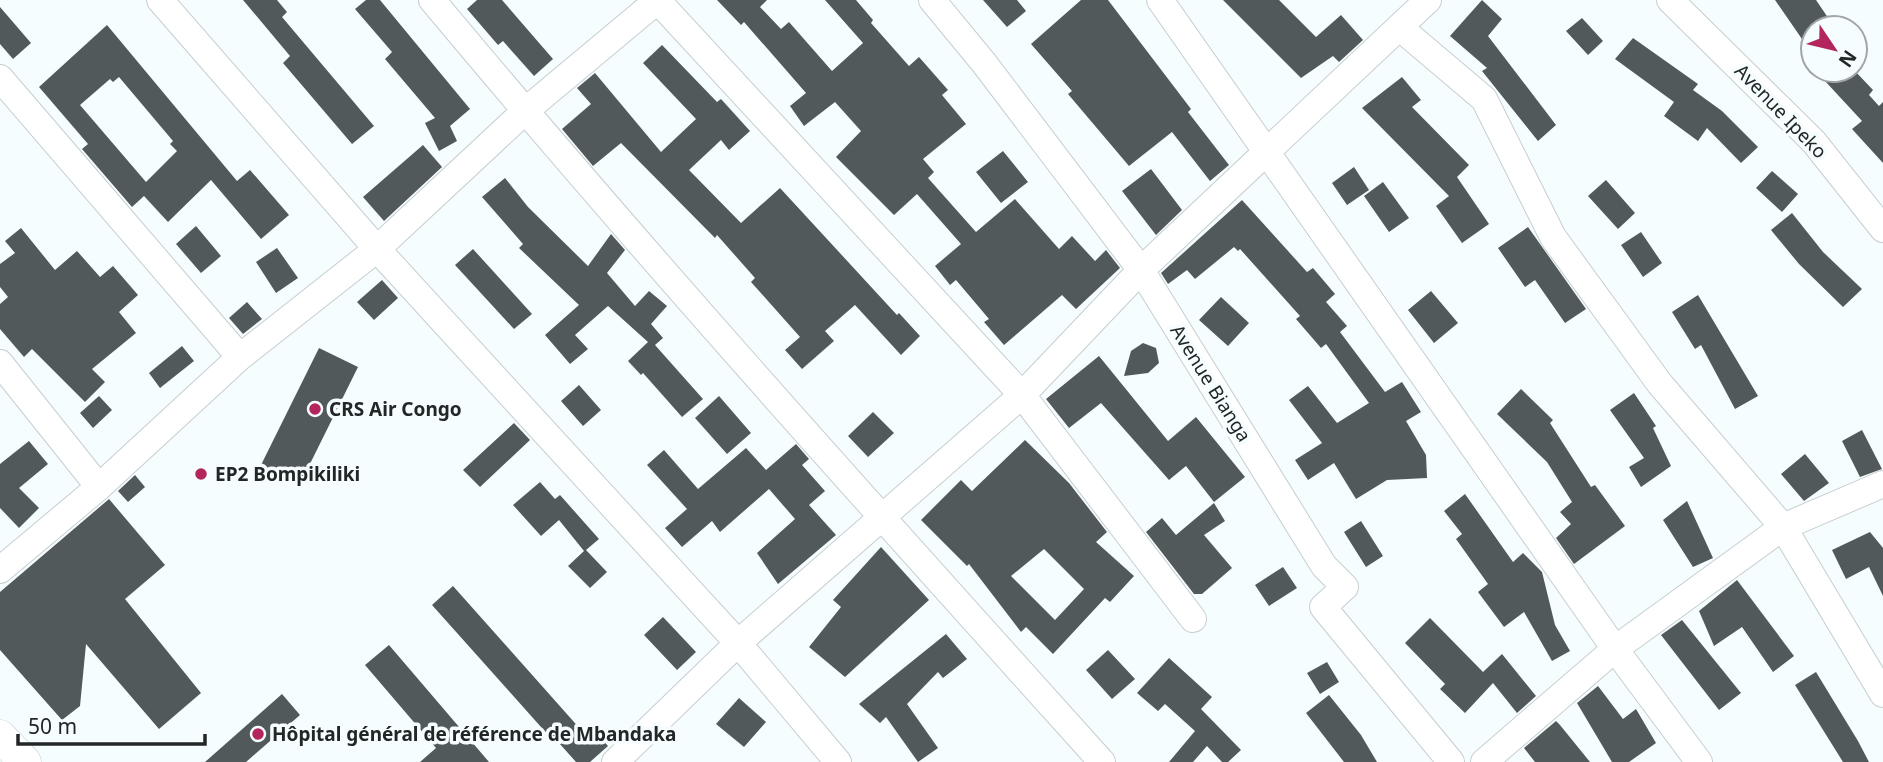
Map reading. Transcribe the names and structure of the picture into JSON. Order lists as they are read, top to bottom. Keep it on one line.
{"streets":{"street":["Avenue Ipeko","Avenue Bianga"]},"places":["CRS Air Congo","EP2 Bompikiliki","Hôpital général de référence de Mbandaka"],"scale_bar":"50 m","north":"bottom right"}
